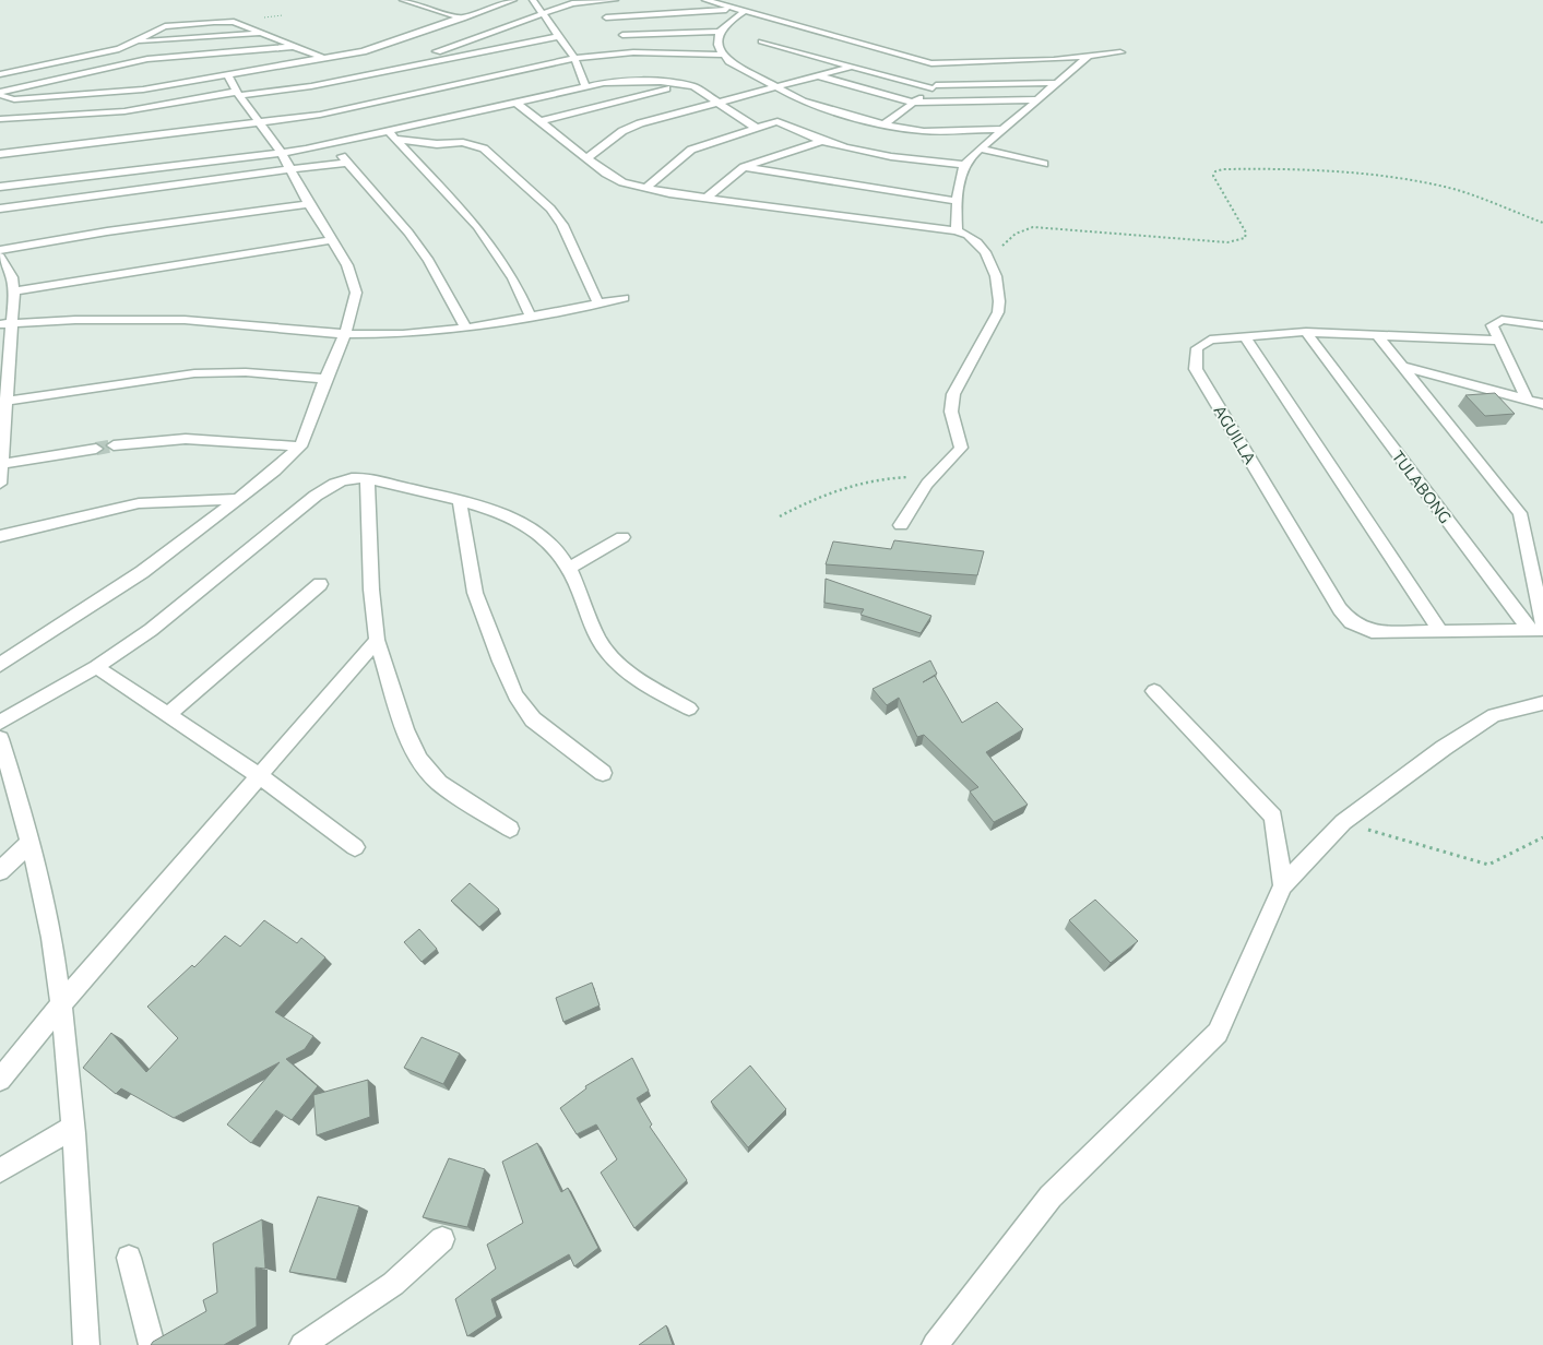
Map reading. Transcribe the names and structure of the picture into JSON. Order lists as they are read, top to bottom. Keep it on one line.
{"streets":{"street":["AGUILLA","TULABONG"]},"crossings":[["AGUILLA","TULABONG"]]}
